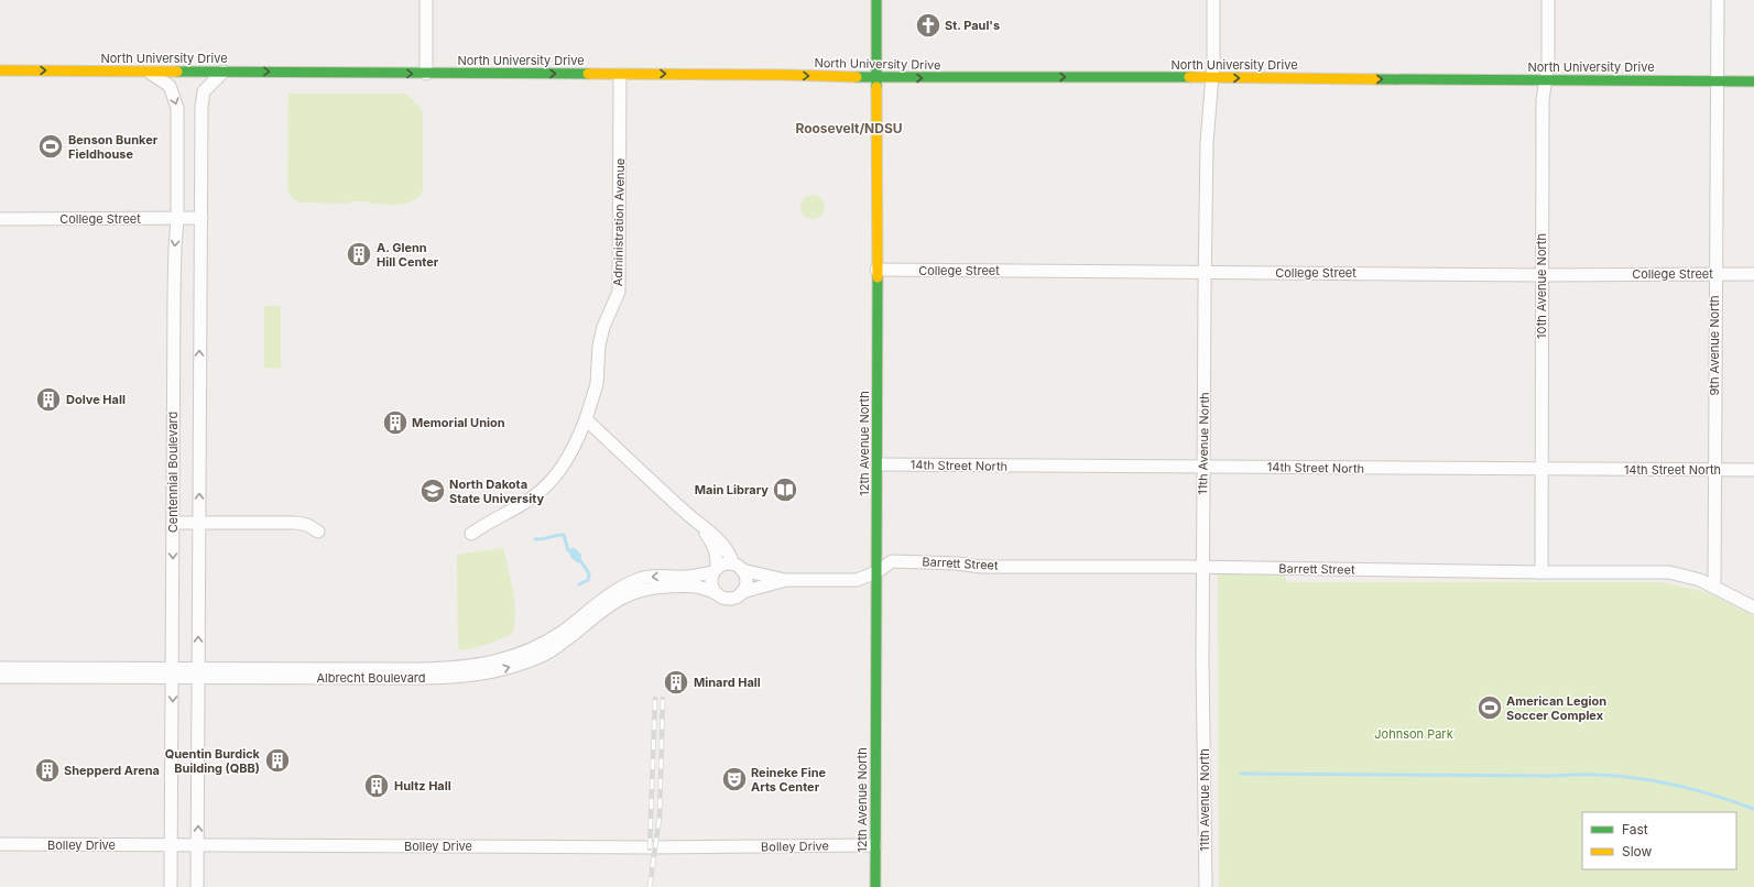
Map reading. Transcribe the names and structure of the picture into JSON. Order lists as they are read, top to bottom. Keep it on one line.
{"streets":{"main road":["North University Drive","12th Avenue North"],"street":["College Street","Administration Avenue","10th Avenue North","9th Avenue North","11th Avenue North","14th Street North","Centennial Boulevard","Barrett Street","Albrecht Boulevard","Bolley Drive"]},"crossings":[["North University Drive","Administration Avenue"],["North University Drive","10th Avenue North"],["North University Drive","9th Avenue North"],["North University Drive","12th Avenue North"],["North University Drive","11th Avenue North"],["North University Drive","Centennial Boulevard"],["College Street","10th Avenue North"],["College Street","9th Avenue North"],["College Street","12th Avenue North"],["College Street","11th Avenue North"],["College Street","Centennial Boulevard"],["10th Avenue North","14th Street North"],["10th Avenue North","Barrett Street"],["9th Avenue North","14th Street North"],["9th Avenue North","Barrett Street"],["12th Avenue North","14th Street North"],["12th Avenue North","Barrett Street"],["12th Avenue North","Bolley Drive"],["11th Avenue North","14th Street North"],["11th Avenue North","Barrett Street"],["Centennial Boulevard","Albrecht Boulevard"],["Centennial Boulevard","Bolley Drive"]],"one_way":["North University Drive"],"districts":["Roosevelt/NDSU"],"parks":["Johnson Park"],"places":{"church":["St. Paul's"],"sports":["Benson Bunker Fieldhouse","American Legion Soccer Complex"],"building":["A. Glenn Hill Center","Dolve Hall","Memorial Union","Minard Hall","Quentin Burdick Building (QBB)","Shepperd Arena","Hultz Hall"],"library":["Main Library"],"school or university":["North Dakota State University"],"theatre":["Reineke Fine Arts Center"]},"legend":["Fast","Slow"]}
